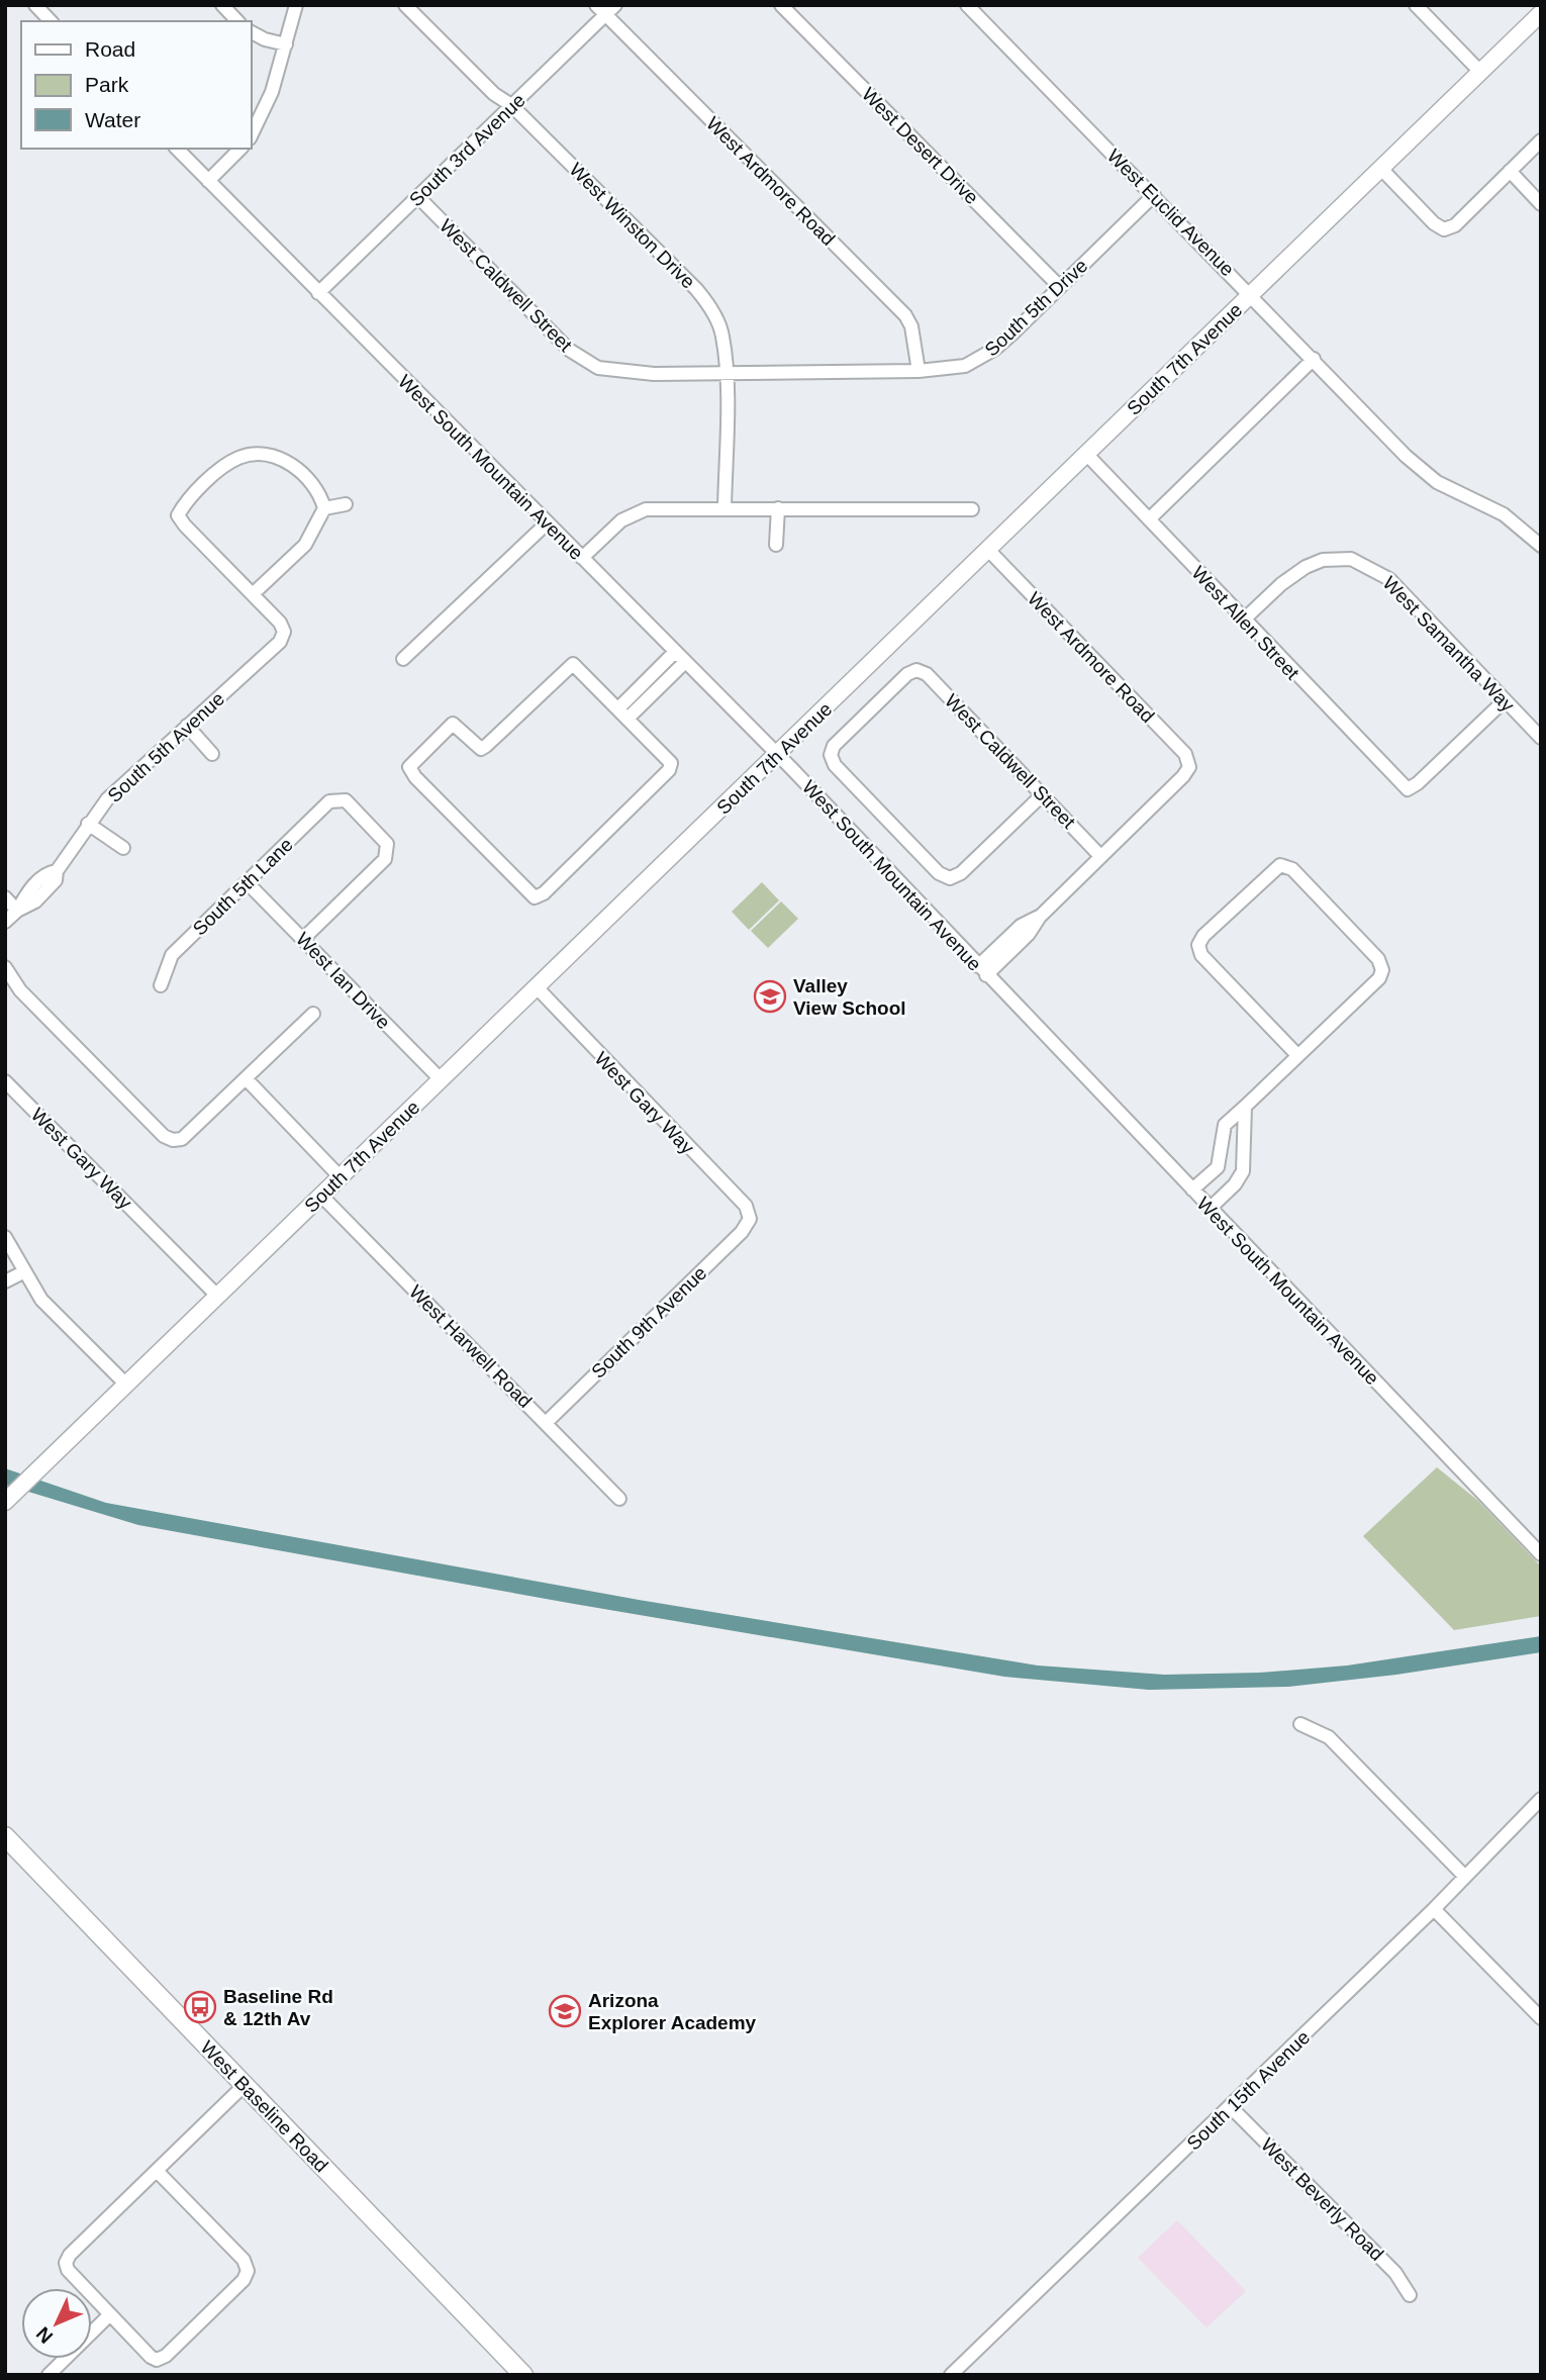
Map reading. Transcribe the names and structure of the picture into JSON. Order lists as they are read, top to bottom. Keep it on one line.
{"streets":{"main road":["West Baseline Road"],"street":["West Desert Drive","South 3rd Avenue","West Ardmore Road","West Euclid Avenue","West Winston Drive","West Caldwell Street","South 5th Drive","South 7th Avenue","West South Mountain Avenue","West Allen Street","West Samantha Way","South 5th Avenue","South 5th Lane","West Ian Drive","West Gary Way","South 9th Avenue","West Harwell Road","South 15th Avenue","West Beverly Road"]},"crossings":[["West Desert Drive","South 5th Drive"],["South 3rd Avenue","West Ardmore Road"],["South 3rd Avenue","West Winston Drive"],["South 3rd Avenue","West Caldwell Street"],["South 3rd Avenue","West South Mountain Avenue"],["West Ardmore Road","West Caldwell Street"],["West Ardmore Road","South 5th Drive"],["West Ardmore Road","South 7th Avenue"],["West Euclid Avenue","South 5th Drive"],["West Euclid Avenue","South 7th Avenue"],["West Winston Drive","West Caldwell Street"],["West Winston Drive","South 5th Drive"],["West Caldwell Street","South 5th Drive"],["South 7th Avenue","West South Mountain Avenue"],["South 7th Avenue","West Allen Street"],["South 7th Avenue","West Ian Drive"],["South 7th Avenue","West Gary Way"],["South 7th Avenue","West Harwell Road"],["West Allen Street","West Samantha Way"],["South 5th Lane","West Ian Drive"],["West Gary Way","South 9th Avenue"],["South 9th Avenue","West Harwell Road"],["South 15th Avenue","West Beverly Road"]],"places":{"school or university":["Valley View School","Arizona Explorer Academy"],"bus stop":["Baseline Rd & 12th Av"]},"legend":["Road","Park","Water"],"north":"bottom left"}
